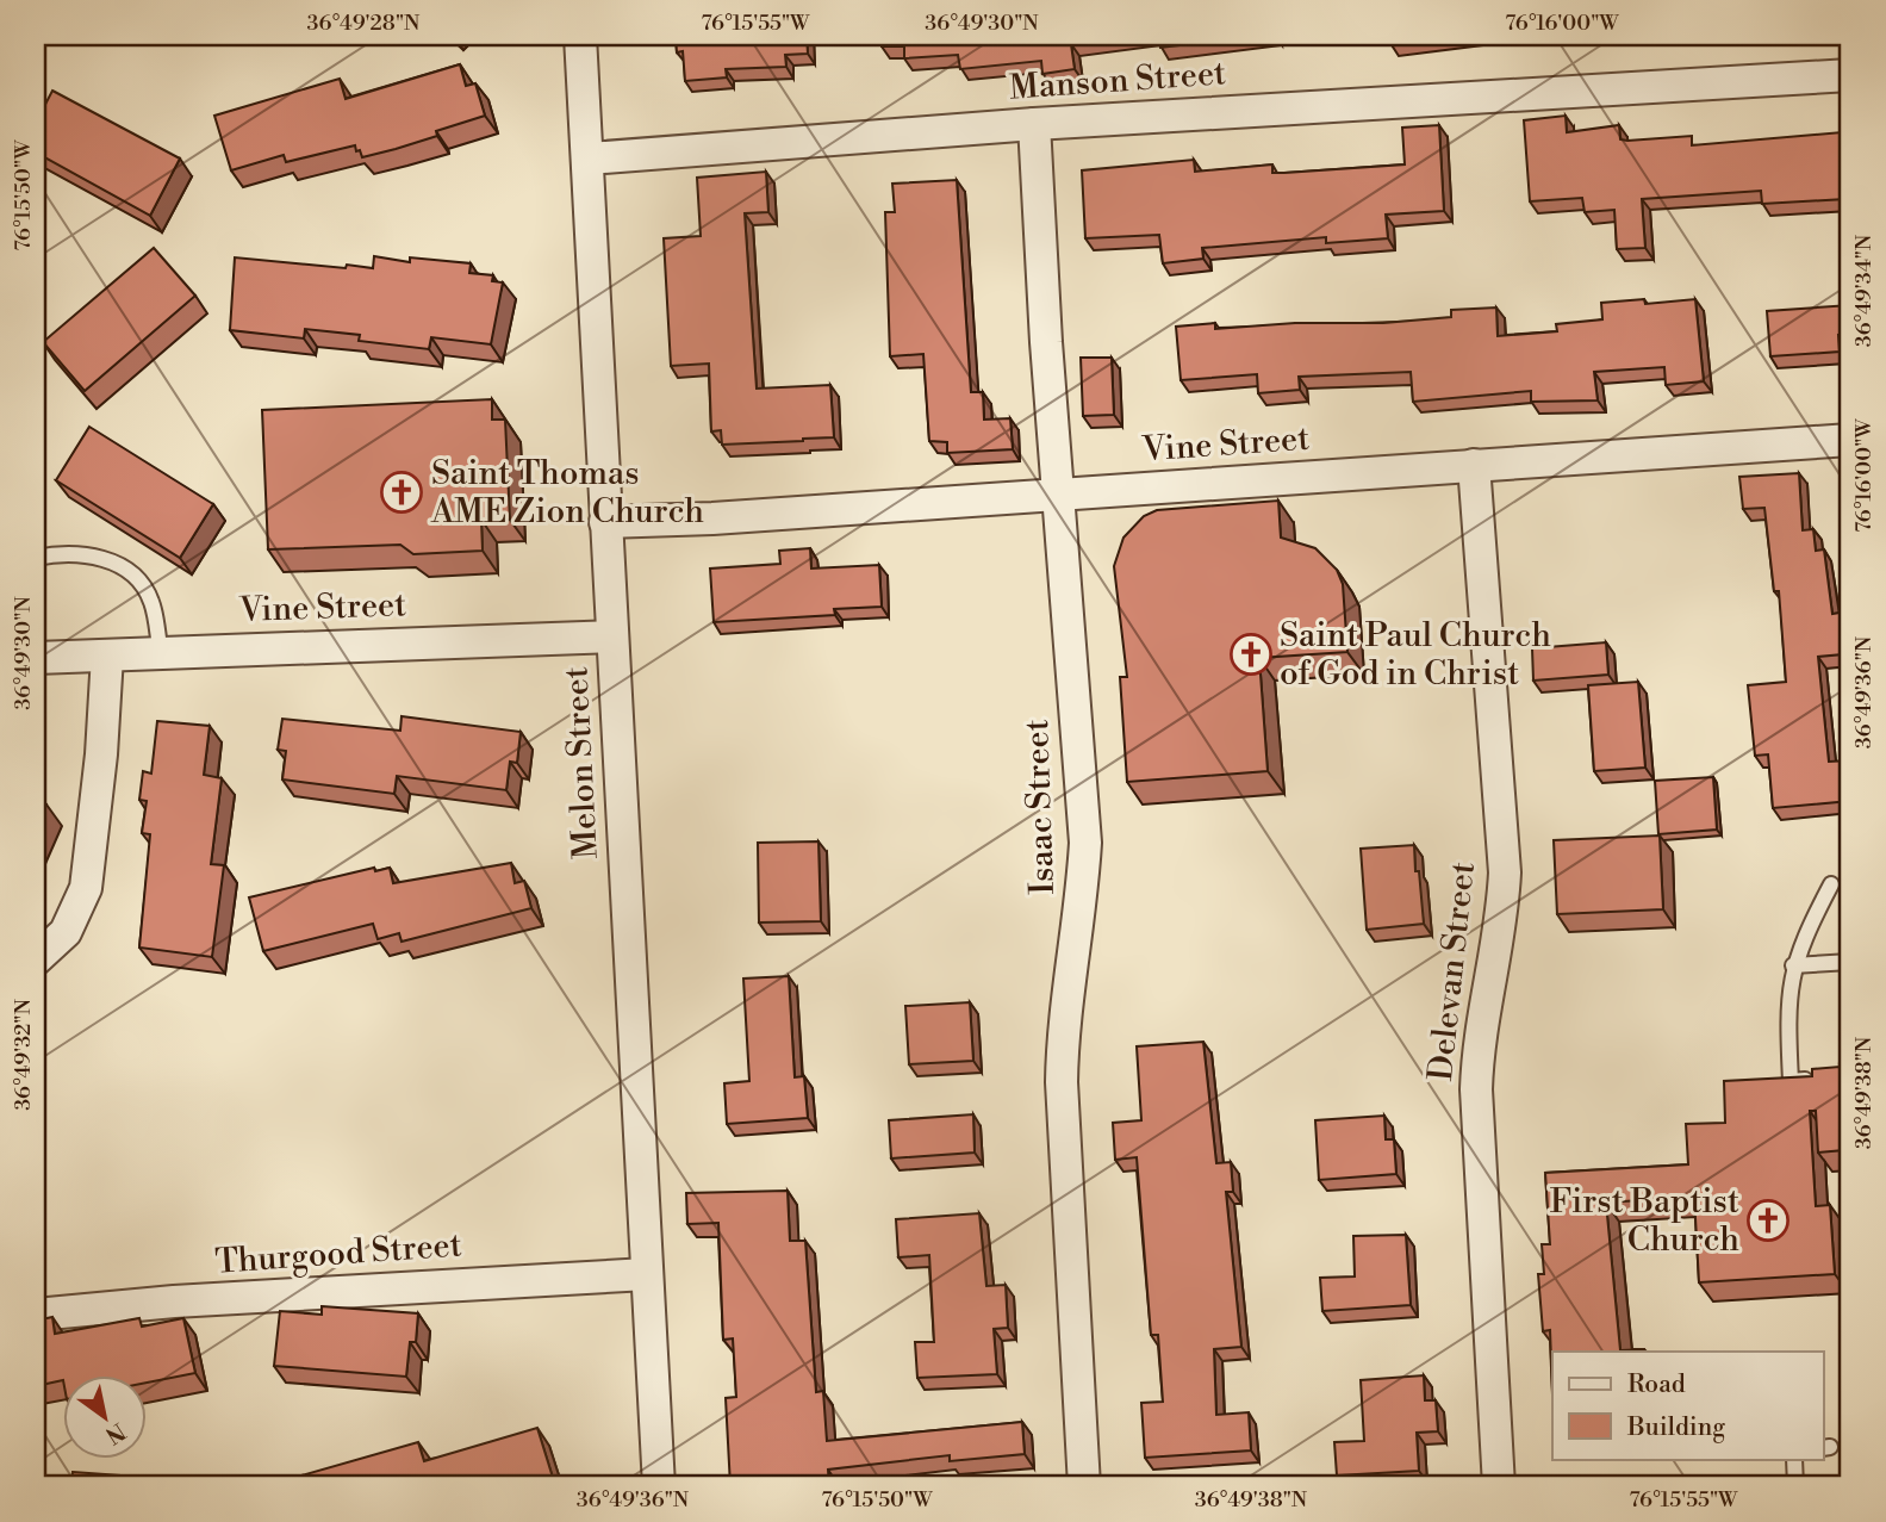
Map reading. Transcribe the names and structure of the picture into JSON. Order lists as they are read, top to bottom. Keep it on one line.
{"streets":{"street":["Manson Street","Vine Street","Melon Street","Isaac Street","Delevan Street","Thurgood Street"]},"crossings":[["Manson Street","Melon Street"],["Manson Street","Isaac Street"],["Vine Street","Melon Street"],["Vine Street","Isaac Street"],["Vine Street","Delevan Street"],["Melon Street","Thurgood Street"]],"places":{"church":["Saint Thomas AME Zion Church","Saint Paul Church of God in Christ","First Baptist Church"]},"legend":["Road","Building"],"north":"bottom right","coordinates":["36°49'28\"N","76°15'55\"W","36°49'30\"N","76°16'00\"W","76°15'50\"W","36°49'34\"N","36°49'36\"N","36°49'32\"N","36°49'38\"N"]}
